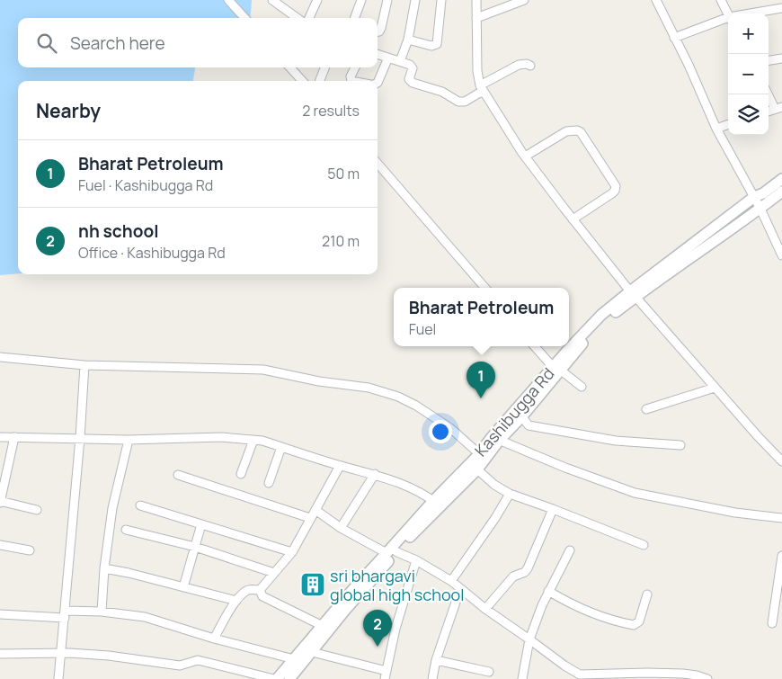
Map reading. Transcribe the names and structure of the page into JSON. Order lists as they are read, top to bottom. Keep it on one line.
{"streets":{"main road":["Kashibugga Rd"]},"places":{"building":["sri bhargavi global high school"]},"page":{"map_buttons":["+","−"],"search":"Search here","heading":["Nearby","2 results"],"list":[{"mark":"1","name":"Bharat Petroleum","note":"Fuel · Kashibugga Rd","value":"50 m"},{"mark":"2","name":"nh school","note":"Office · Kashibugga Rd","value":"210 m"}],"popup":["Bharat Petroleum","Fuel"],"pins":["1","2"]}}
